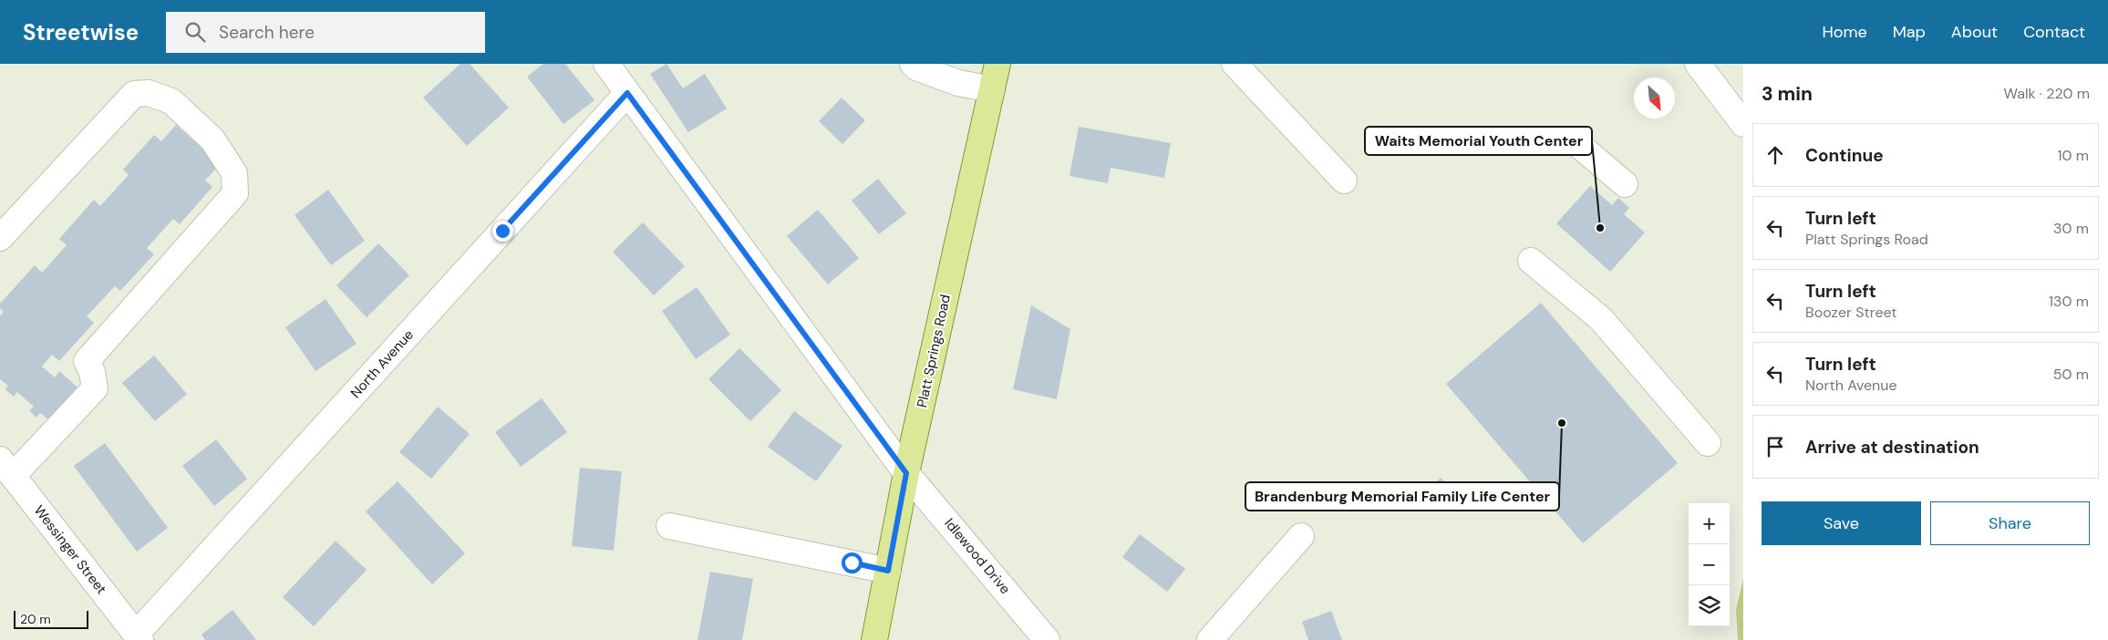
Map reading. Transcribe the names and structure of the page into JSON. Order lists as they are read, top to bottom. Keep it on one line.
{"streets":{"main road":["Platt Springs Road"],"street":["North Avenue","Wessinger Street","Idlewood Drive"]},"crossings":[["Platt Springs Road","Idlewood Drive"],["North Avenue","Wessinger Street"],["North Avenue","Idlewood Drive"]],"places":["Waits Memorial Youth Center","Brandenburg Memorial Family Life Center"],"scale_bar":"20 m","north":"bottom right","page":{"header":"Streetwise","search":"Search here","nav":["Home","Map","About","Contact"],"heading":["3 min","Walk · 220 m"],"list":[["Continue","10 m"],["Turn left","Platt Springs Road","30 m"],["Turn left","Boozer Street","130 m"],["Turn left","North Avenue","50 m"],"Arrive at destination"],"buttons":["Save","Share"],"map_buttons":["+","−"],"scale":"20 m"}}
